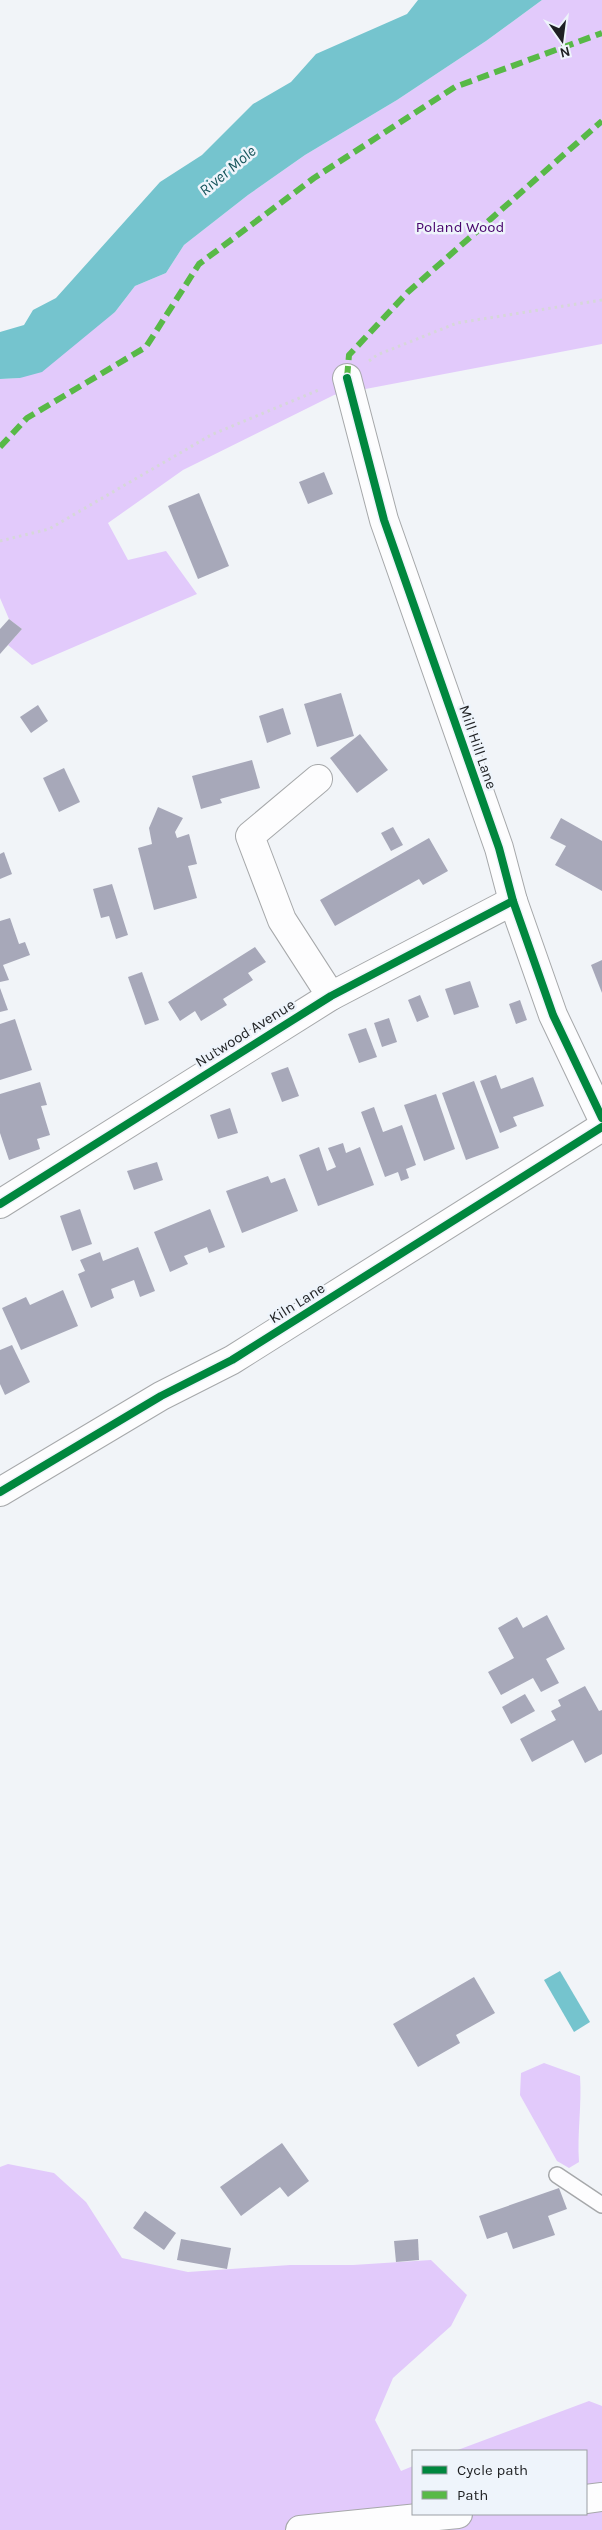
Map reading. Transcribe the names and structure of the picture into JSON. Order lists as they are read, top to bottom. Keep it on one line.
{"streets":{"street":["Mill Hill Lane","Nutwood Avenue","Kiln Lane"]},"crossings":[["Mill Hill Lane","Nutwood Avenue"]],"water":["River Mole"],"parks":["Poland Wood"],"legend":["Cycle path","Path"],"north":"bottom"}
